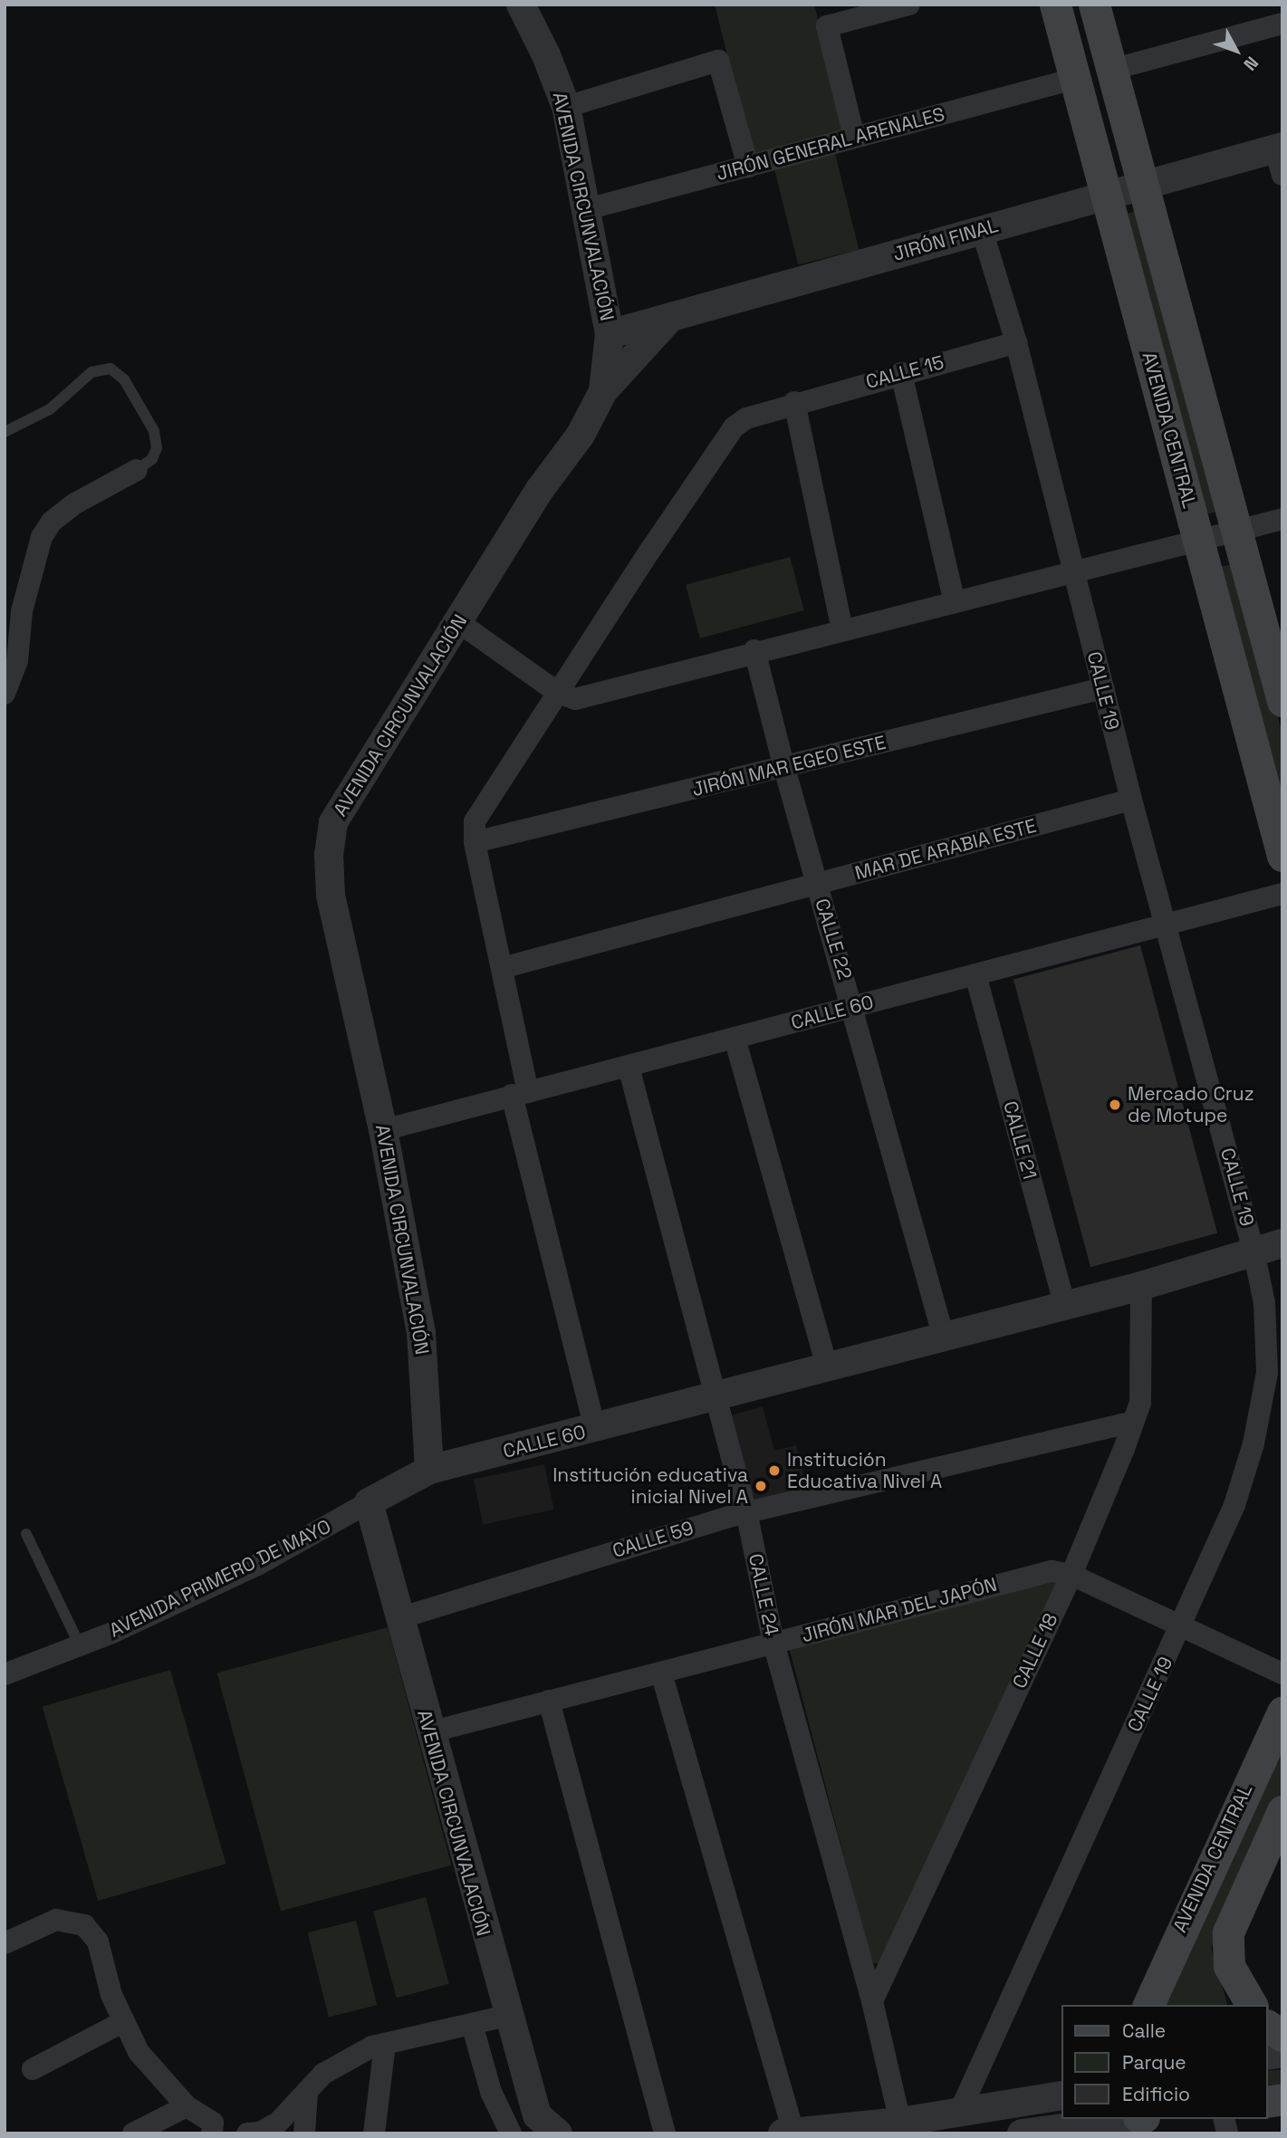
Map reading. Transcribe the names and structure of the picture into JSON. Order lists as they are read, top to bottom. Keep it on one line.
{"streets":{"main road":["AVENIDA CENTRAL"],"street":["JIRÓN GENERAL ARENALES","AVENIDA CIRCUNVALACIÓN","JIRÓN FINAL","CALLE 15","CALLE 19","JIRÓN MAR EGEO ESTE","MAR DE ARABIA ESTE","CALLE 22","CALLE 60","CALLE 21","CALLE 59","AVENIDA PRIMERO DE MAYO","CALLE 24","JIRÓN MAR DEL JAPÓN","CALLE 18"]},"crossings":[["JIRÓN GENERAL ARENALES","AVENIDA CIRCUNVALACIÓN"],["JIRÓN GENERAL ARENALES","AVENIDA CENTRAL"],["AVENIDA CIRCUNVALACIÓN","JIRÓN FINAL"],["AVENIDA CIRCUNVALACIÓN","CALLE 60"],["AVENIDA CIRCUNVALACIÓN","CALLE 59"],["AVENIDA CIRCUNVALACIÓN","AVENIDA PRIMERO DE MAYO"],["AVENIDA CIRCUNVALACIÓN","JIRÓN MAR DEL JAPÓN"],["JIRÓN FINAL","AVENIDA CENTRAL"],["JIRÓN FINAL","CALLE 19"],["CALLE 15","CALLE 19"],["CALLE 15","JIRÓN MAR EGEO ESTE"],["CALLE 19","JIRÓN MAR EGEO ESTE"],["CALLE 19","MAR DE ARABIA ESTE"],["CALLE 19","CALLE 60"],["CALLE 19","JIRÓN MAR DEL JAPÓN"],["JIRÓN MAR EGEO ESTE","CALLE 22"],["MAR DE ARABIA ESTE","CALLE 22"],["CALLE 22","CALLE 60"],["CALLE 60","CALLE 21"],["CALLE 60","AVENIDA PRIMERO DE MAYO"],["CALLE 60","CALLE 24"],["CALLE 60","CALLE 18"],["CALLE 59","CALLE 24"],["CALLE 59","CALLE 18"],["CALLE 24","JIRÓN MAR DEL JAPÓN"],["CALLE 24","CALLE 18"],["JIRÓN MAR DEL JAPÓN","CALLE 18"]],"places":["Mercado Cruz de Motupe","Institución Educativa Nivel A","Institución educativa inicial Nivel A"],"legend":["Calle","Parque","Edificio"],"north":"bottom right"}
